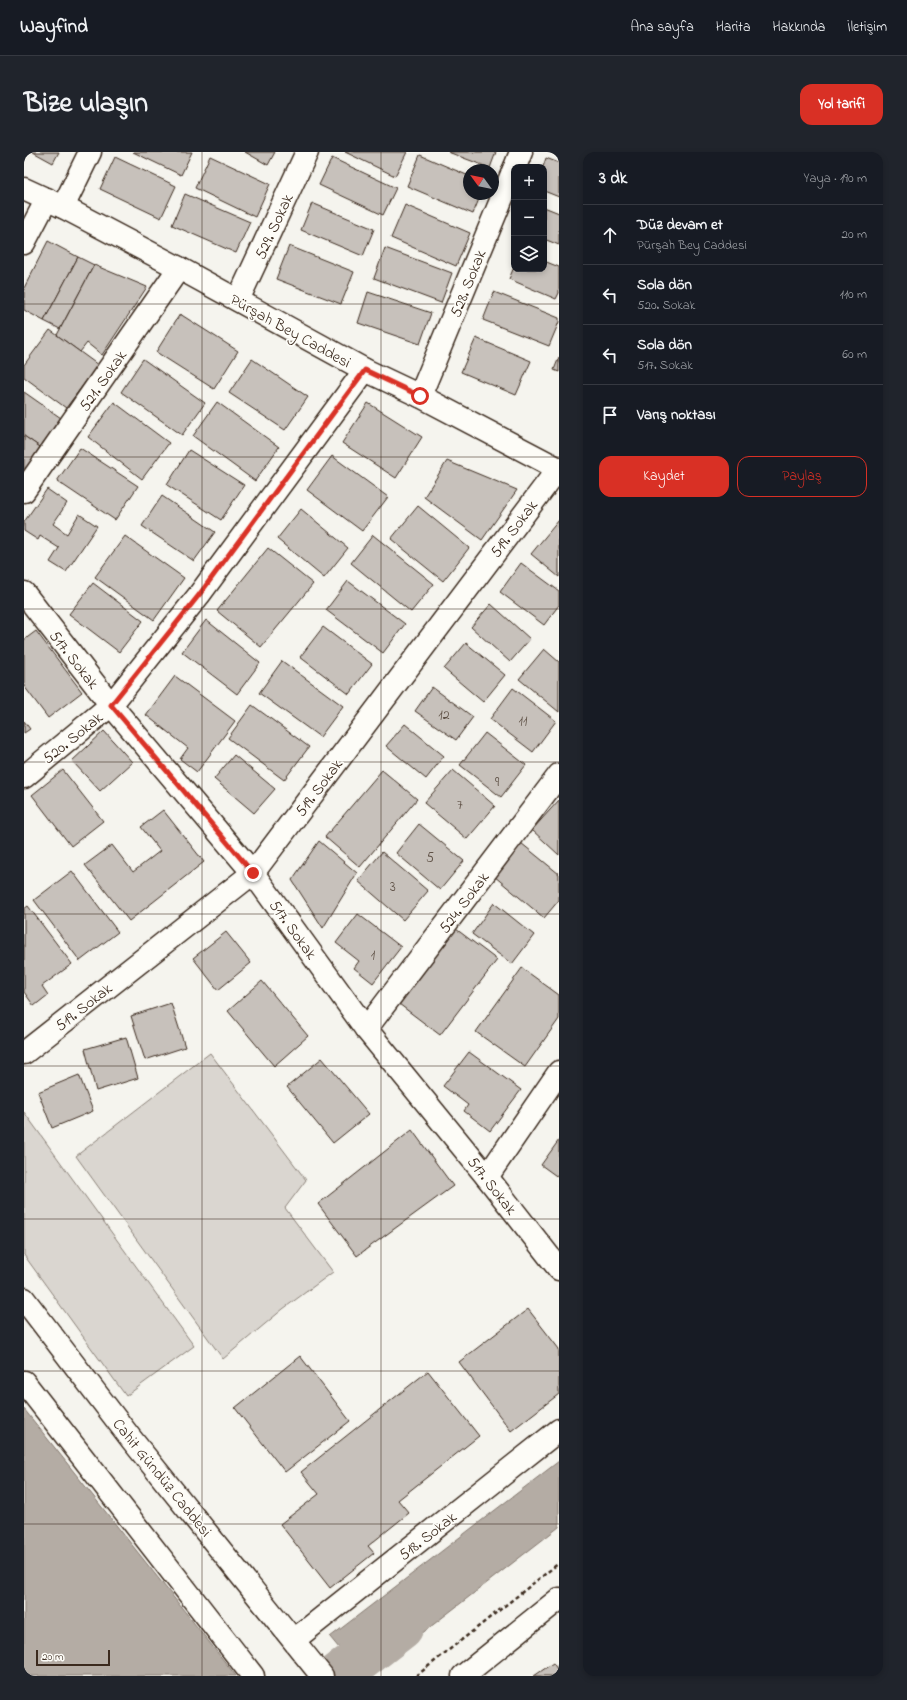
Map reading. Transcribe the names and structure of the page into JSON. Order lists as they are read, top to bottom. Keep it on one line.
{"streets":{"street":["529. Sokak","528. Sokak","Pürşah Bey Caddesi","521. Sokak","519. Sokak","517. Sokak","520. Sokak","524. Sokak","Cahit Gündüz Caddesi","518. Sokak"]},"crossings":[["529. Sokak","Pürşah Bey Caddesi"],["528. Sokak","Pürşah Bey Caddesi"],["Pürşah Bey Caddesi","521. Sokak"],["Pürşah Bey Caddesi","519. Sokak"],["Pürşah Bey Caddesi","520. Sokak"],["519. Sokak","517. Sokak"],["517. Sokak","520. Sokak"],["517. Sokak","524. Sokak"],["Cahit Gündüz Caddesi","518. Sokak"]],"house_numbers":["12","11","9","7","5","3","1"],"scale_bar":"20 m","north":"top left","page":{"header":"Wayfind","nav":["Ana sayfa","Harita","Hakkında","İletişim"],"title":"Bize ulaşın","buttons":["Yol tarifi",["Kaydet","Paylaş"]],"heading":["3 dk","Yaya · 190 m"],"map_buttons":["+","−"],"list":[["Düz devam et","Pürşah Bey Caddesi","20 m"],["Sola dön","520. Sokak","110 m"],["Sola dön","517. Sokak","60 m"],"Varış noktası"],"scale":"20 m"}}
